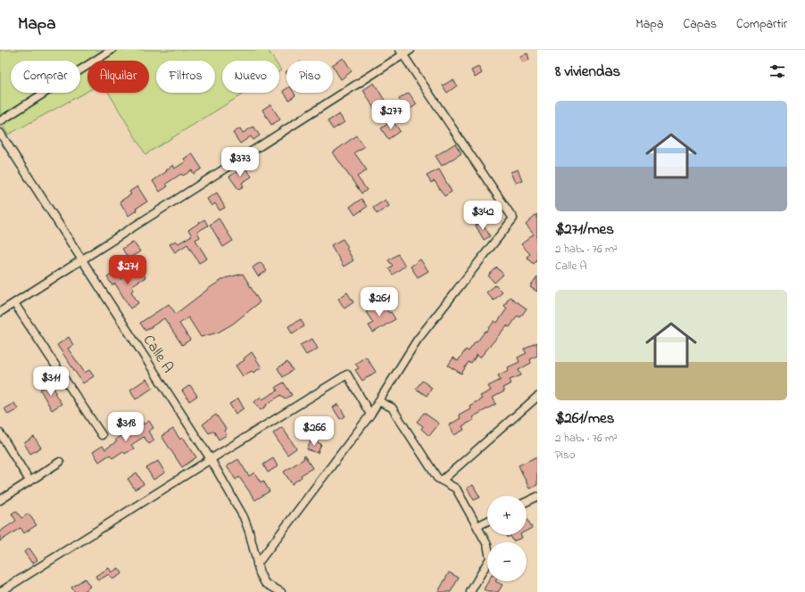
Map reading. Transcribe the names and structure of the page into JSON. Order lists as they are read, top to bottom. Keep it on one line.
{"streets":{"street":["Calle A"]},"page":{"header":"Mapa","nav":["Mapa","Capas","Compartir"],"heading":"8 viviendas","chip":["Comprar","Alquilar","Filtros","Nuevo","Piso"],"list":[{"name":"$271/mes","note":"2 hab. · 76 m² · Calle A"},{"name":"$261/mes","note":"2 hab. · 76 m² · Piso"}],"price":["$277","$373","$342","$271","$261","$311","$318","$266"],"map_buttons":["+","−"]}}
